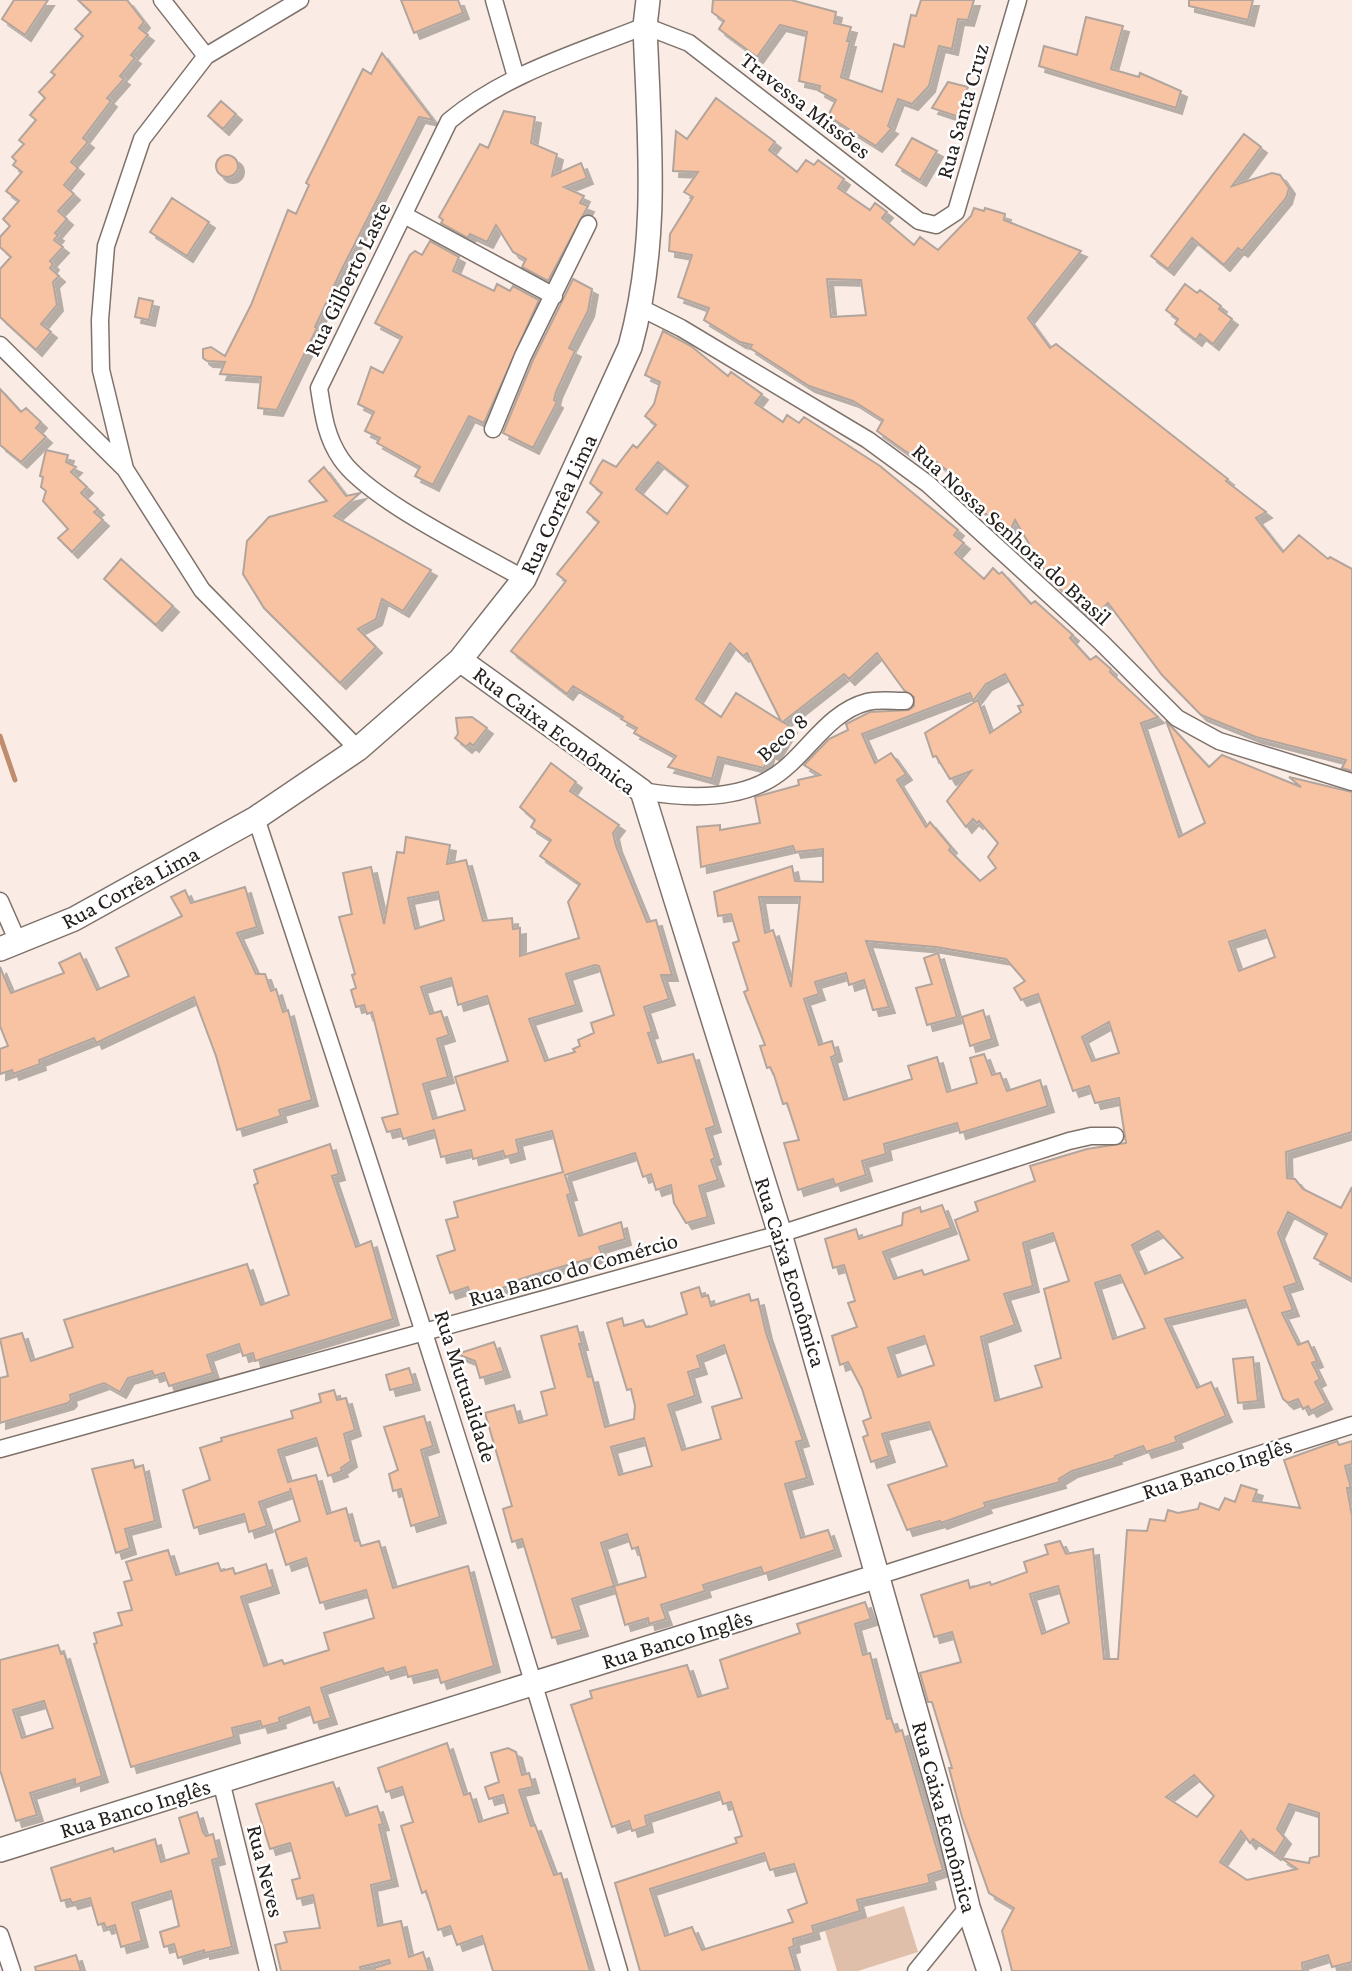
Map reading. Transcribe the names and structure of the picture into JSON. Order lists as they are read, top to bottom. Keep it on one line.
{"streets":{"street":["Travessa Missões","Rua Santa Cruz","Rua Gilberto Laste","Rua Corrêa Lima","Rua Nossa Senhora do Brasil","Rua Caixa Econômica","Beco 8","Rua Banco do Comércio","Rua Mutualidade","Rua Banco Inglês","Rua Neves"]},"crossings":[["Travessa Missões","Rua Santa Cruz"],["Travessa Missões","Rua Gilberto Laste"],["Travessa Missões","Rua Corrêa Lima"],["Rua Gilberto Laste","Rua Corrêa Lima"],["Rua Corrêa Lima","Rua Nossa Senhora do Brasil"],["Rua Corrêa Lima","Rua Caixa Econômica"],["Rua Corrêa Lima","Rua Mutualidade"],["Rua Caixa Econômica","Beco 8"],["Rua Caixa Econômica","Rua Banco do Comércio"],["Rua Caixa Econômica","Rua Banco Inglês"],["Rua Banco do Comércio","Rua Mutualidade"],["Rua Mutualidade","Rua Banco Inglês"],["Rua Banco Inglês","Rua Neves"]]}
